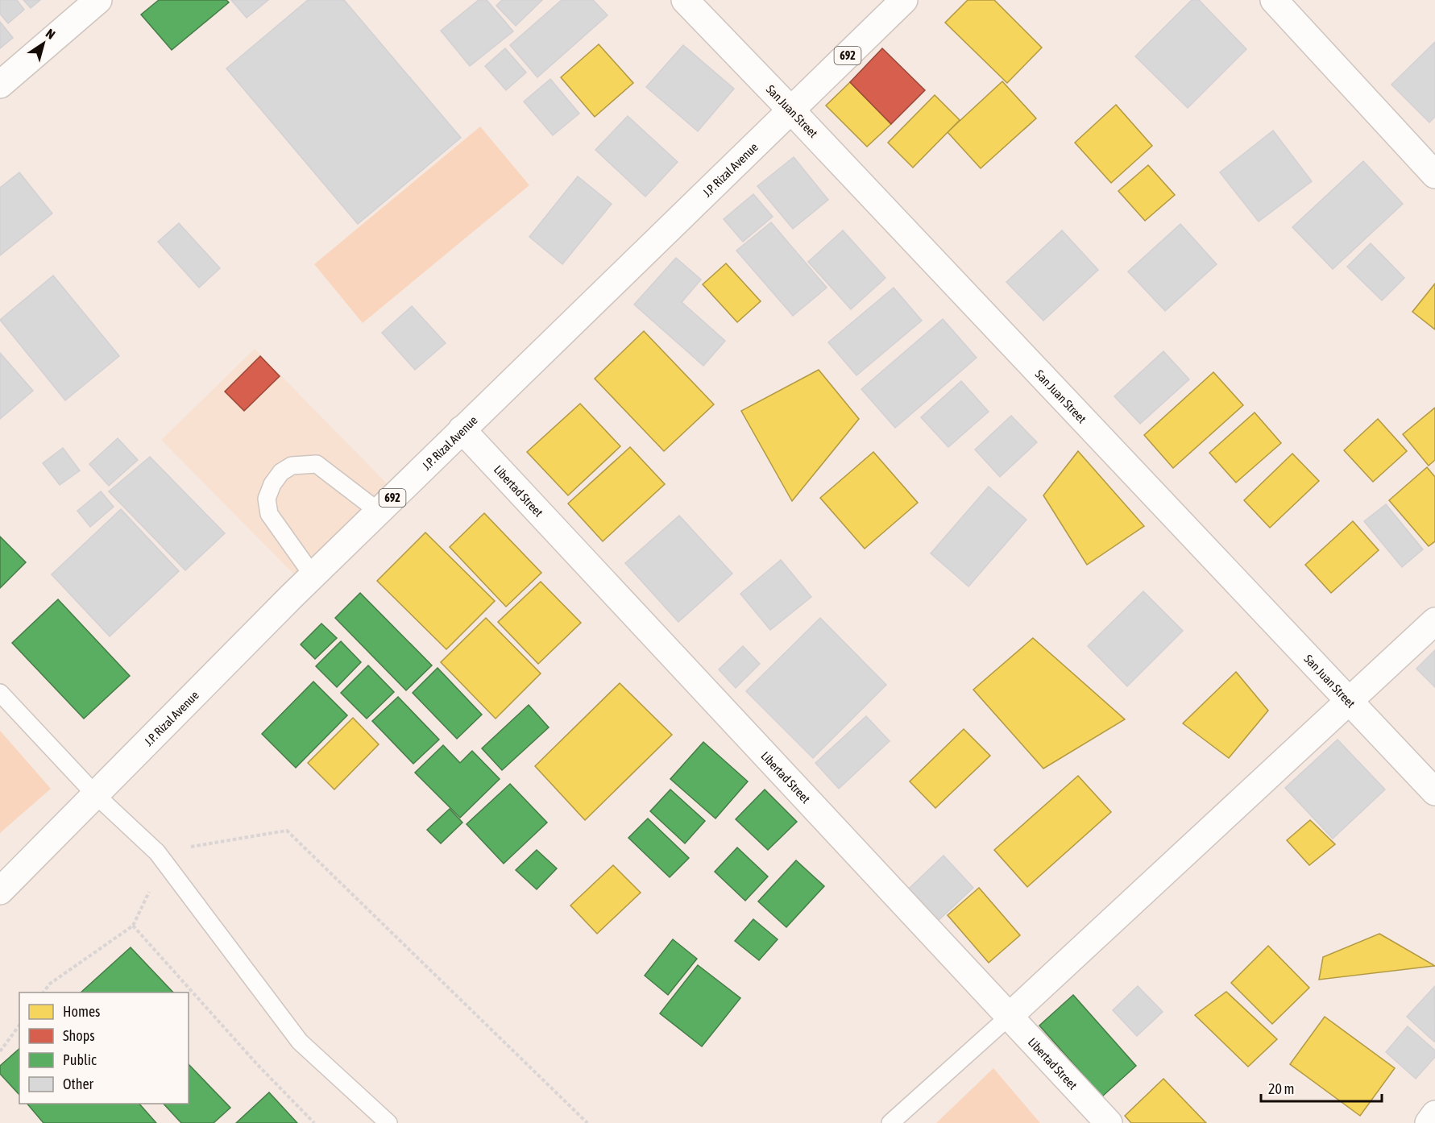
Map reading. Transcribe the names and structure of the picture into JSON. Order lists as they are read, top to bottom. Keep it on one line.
{"streets":{"street":["692","San Juan Street","J.P. Rizal Avenue","Libertad Street"]},"crossings":[["San Juan Street","J.P. Rizal Avenue"],["J.P. Rizal Avenue","Libertad Street"]],"legend":["Homes","Shops","Public","Other"],"scale_bar":"20 m","north":"top right"}
